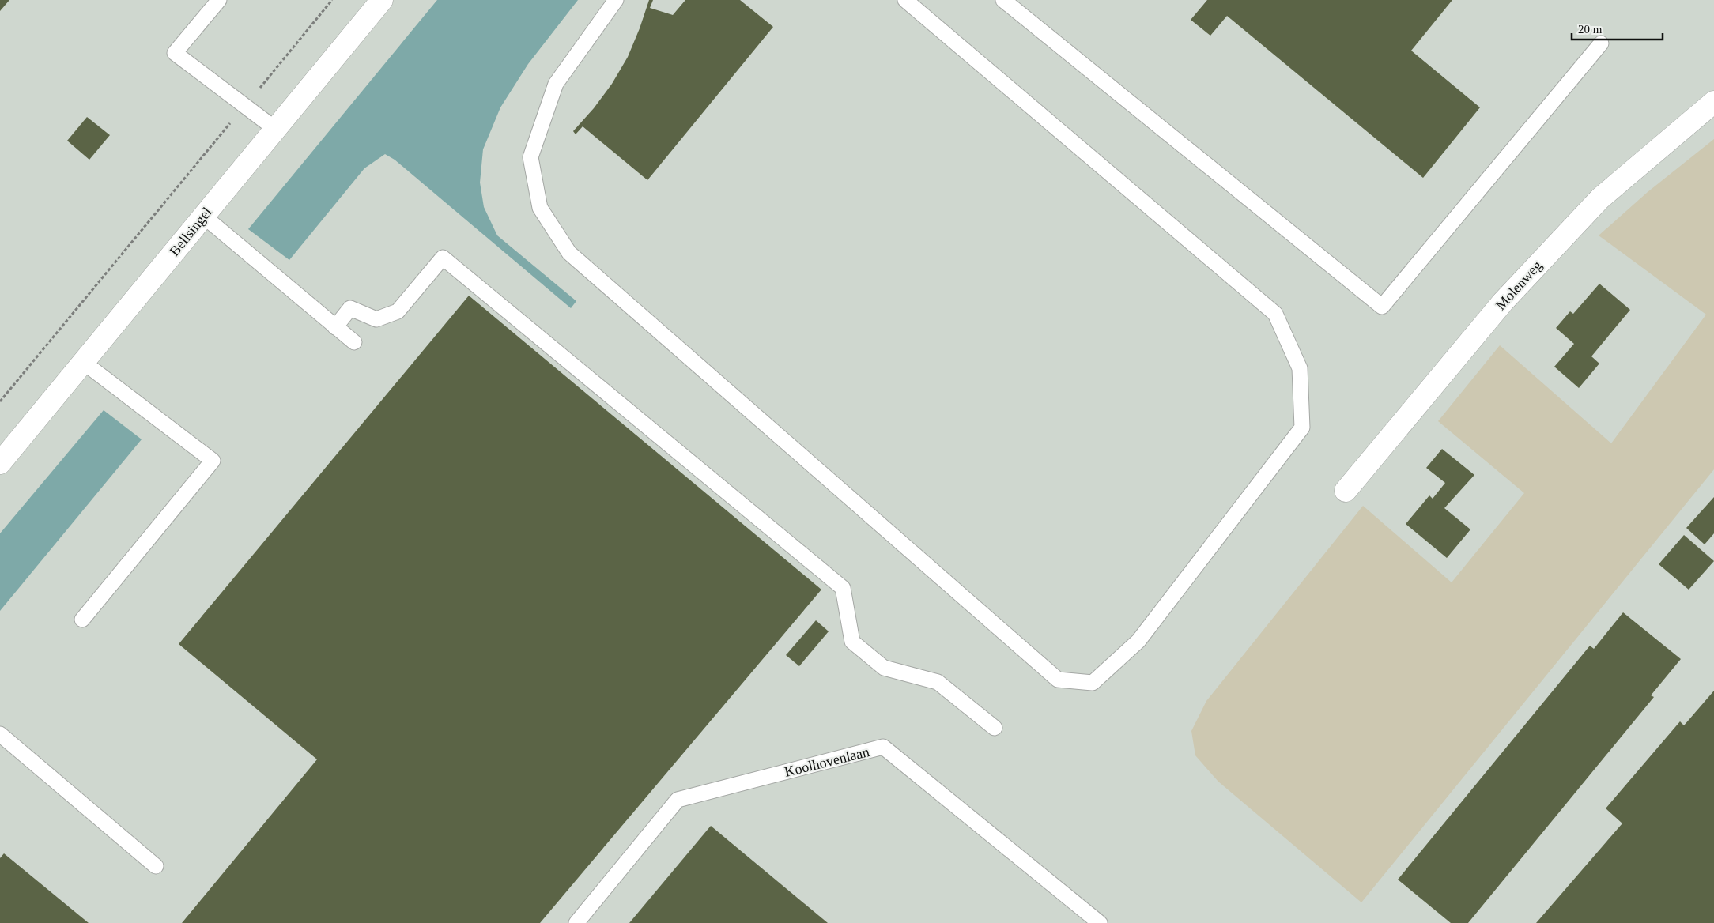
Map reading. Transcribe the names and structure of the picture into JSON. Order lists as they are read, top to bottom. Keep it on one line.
{"streets":{"street":["Bellsingel","Molenweg"],"lane":["Koolhovenlaan"]},"scale_bar":"20 m"}
